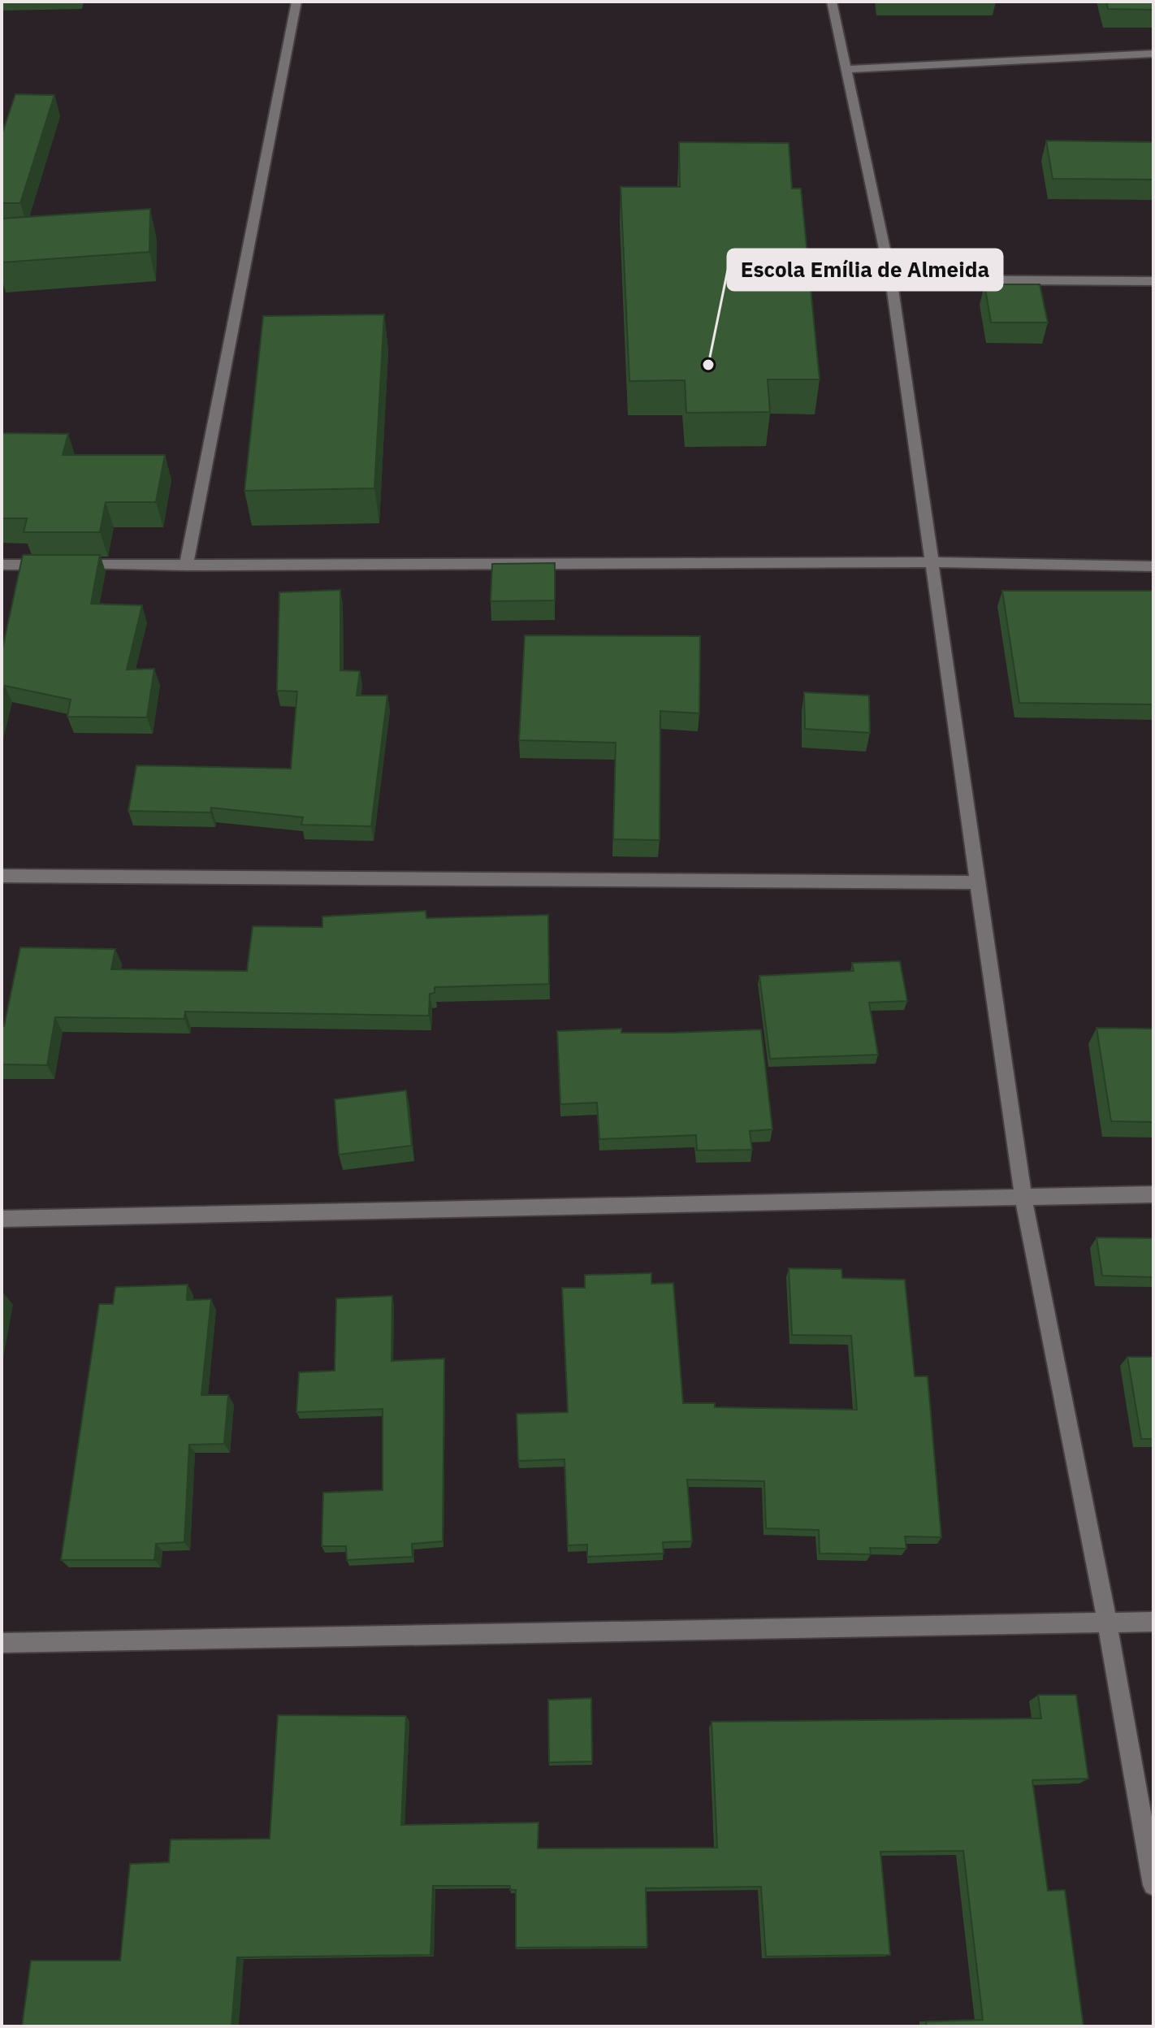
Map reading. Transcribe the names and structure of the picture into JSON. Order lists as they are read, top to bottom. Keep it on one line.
{"places":["Escola Emília de Almeida"]}
